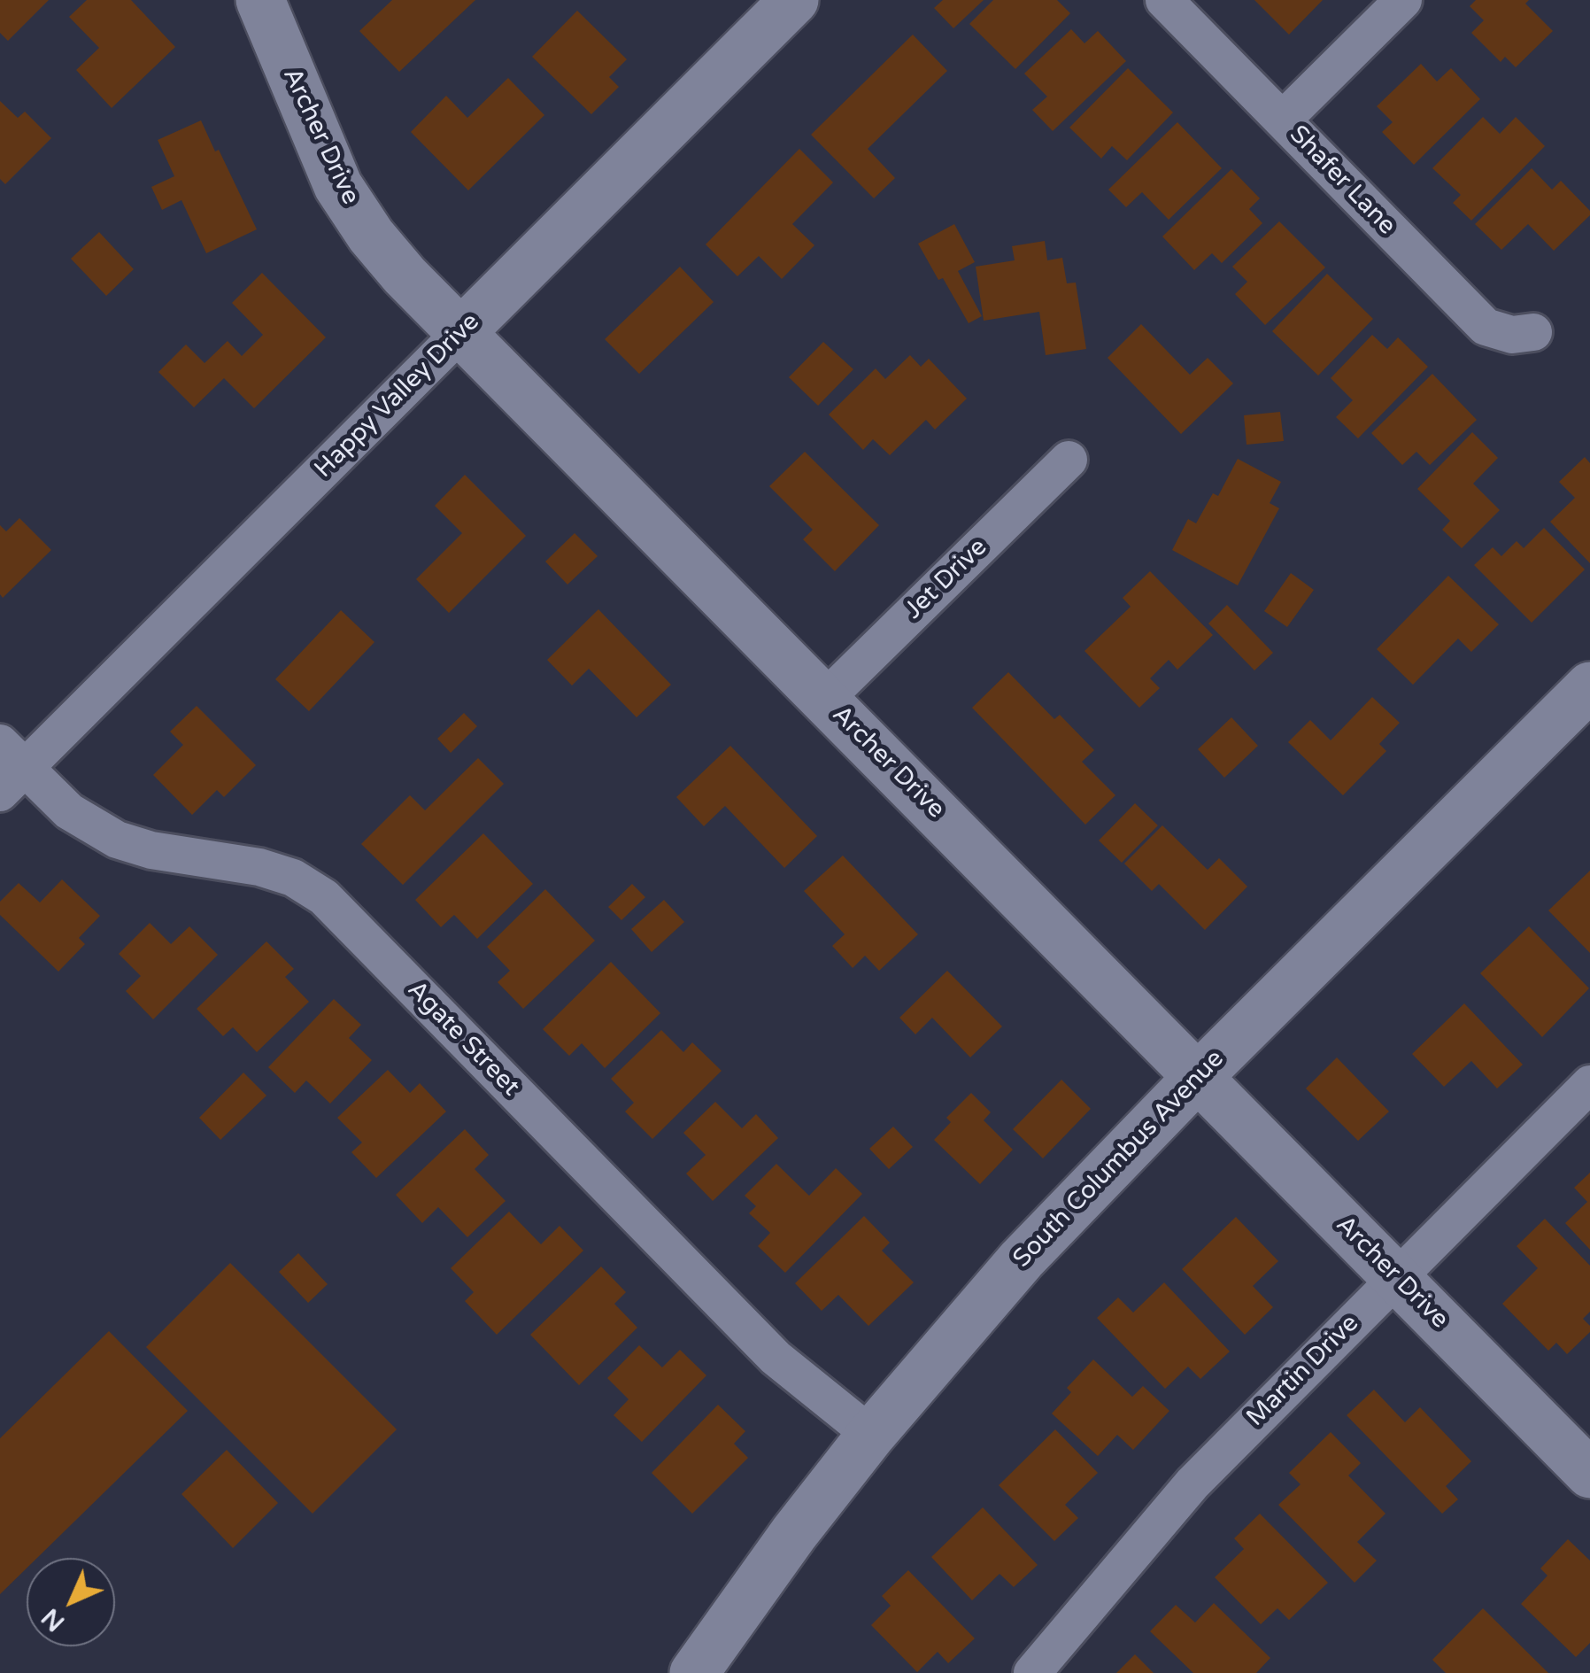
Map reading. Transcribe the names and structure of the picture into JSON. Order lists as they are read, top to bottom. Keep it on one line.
{"streets":{"street":["Archer Drive","Shafer Lane","Happy Valley Drive","Jet Drive","Agate Street","South Columbus Avenue","Martin Drive"]},"crossings":[["Archer Drive","Happy Valley Drive"],["Archer Drive","Jet Drive"],["Archer Drive","South Columbus Avenue"],["Archer Drive","Martin Drive"],["Happy Valley Drive","Agate Street"],["Agate Street","South Columbus Avenue"]],"north":"bottom left"}
